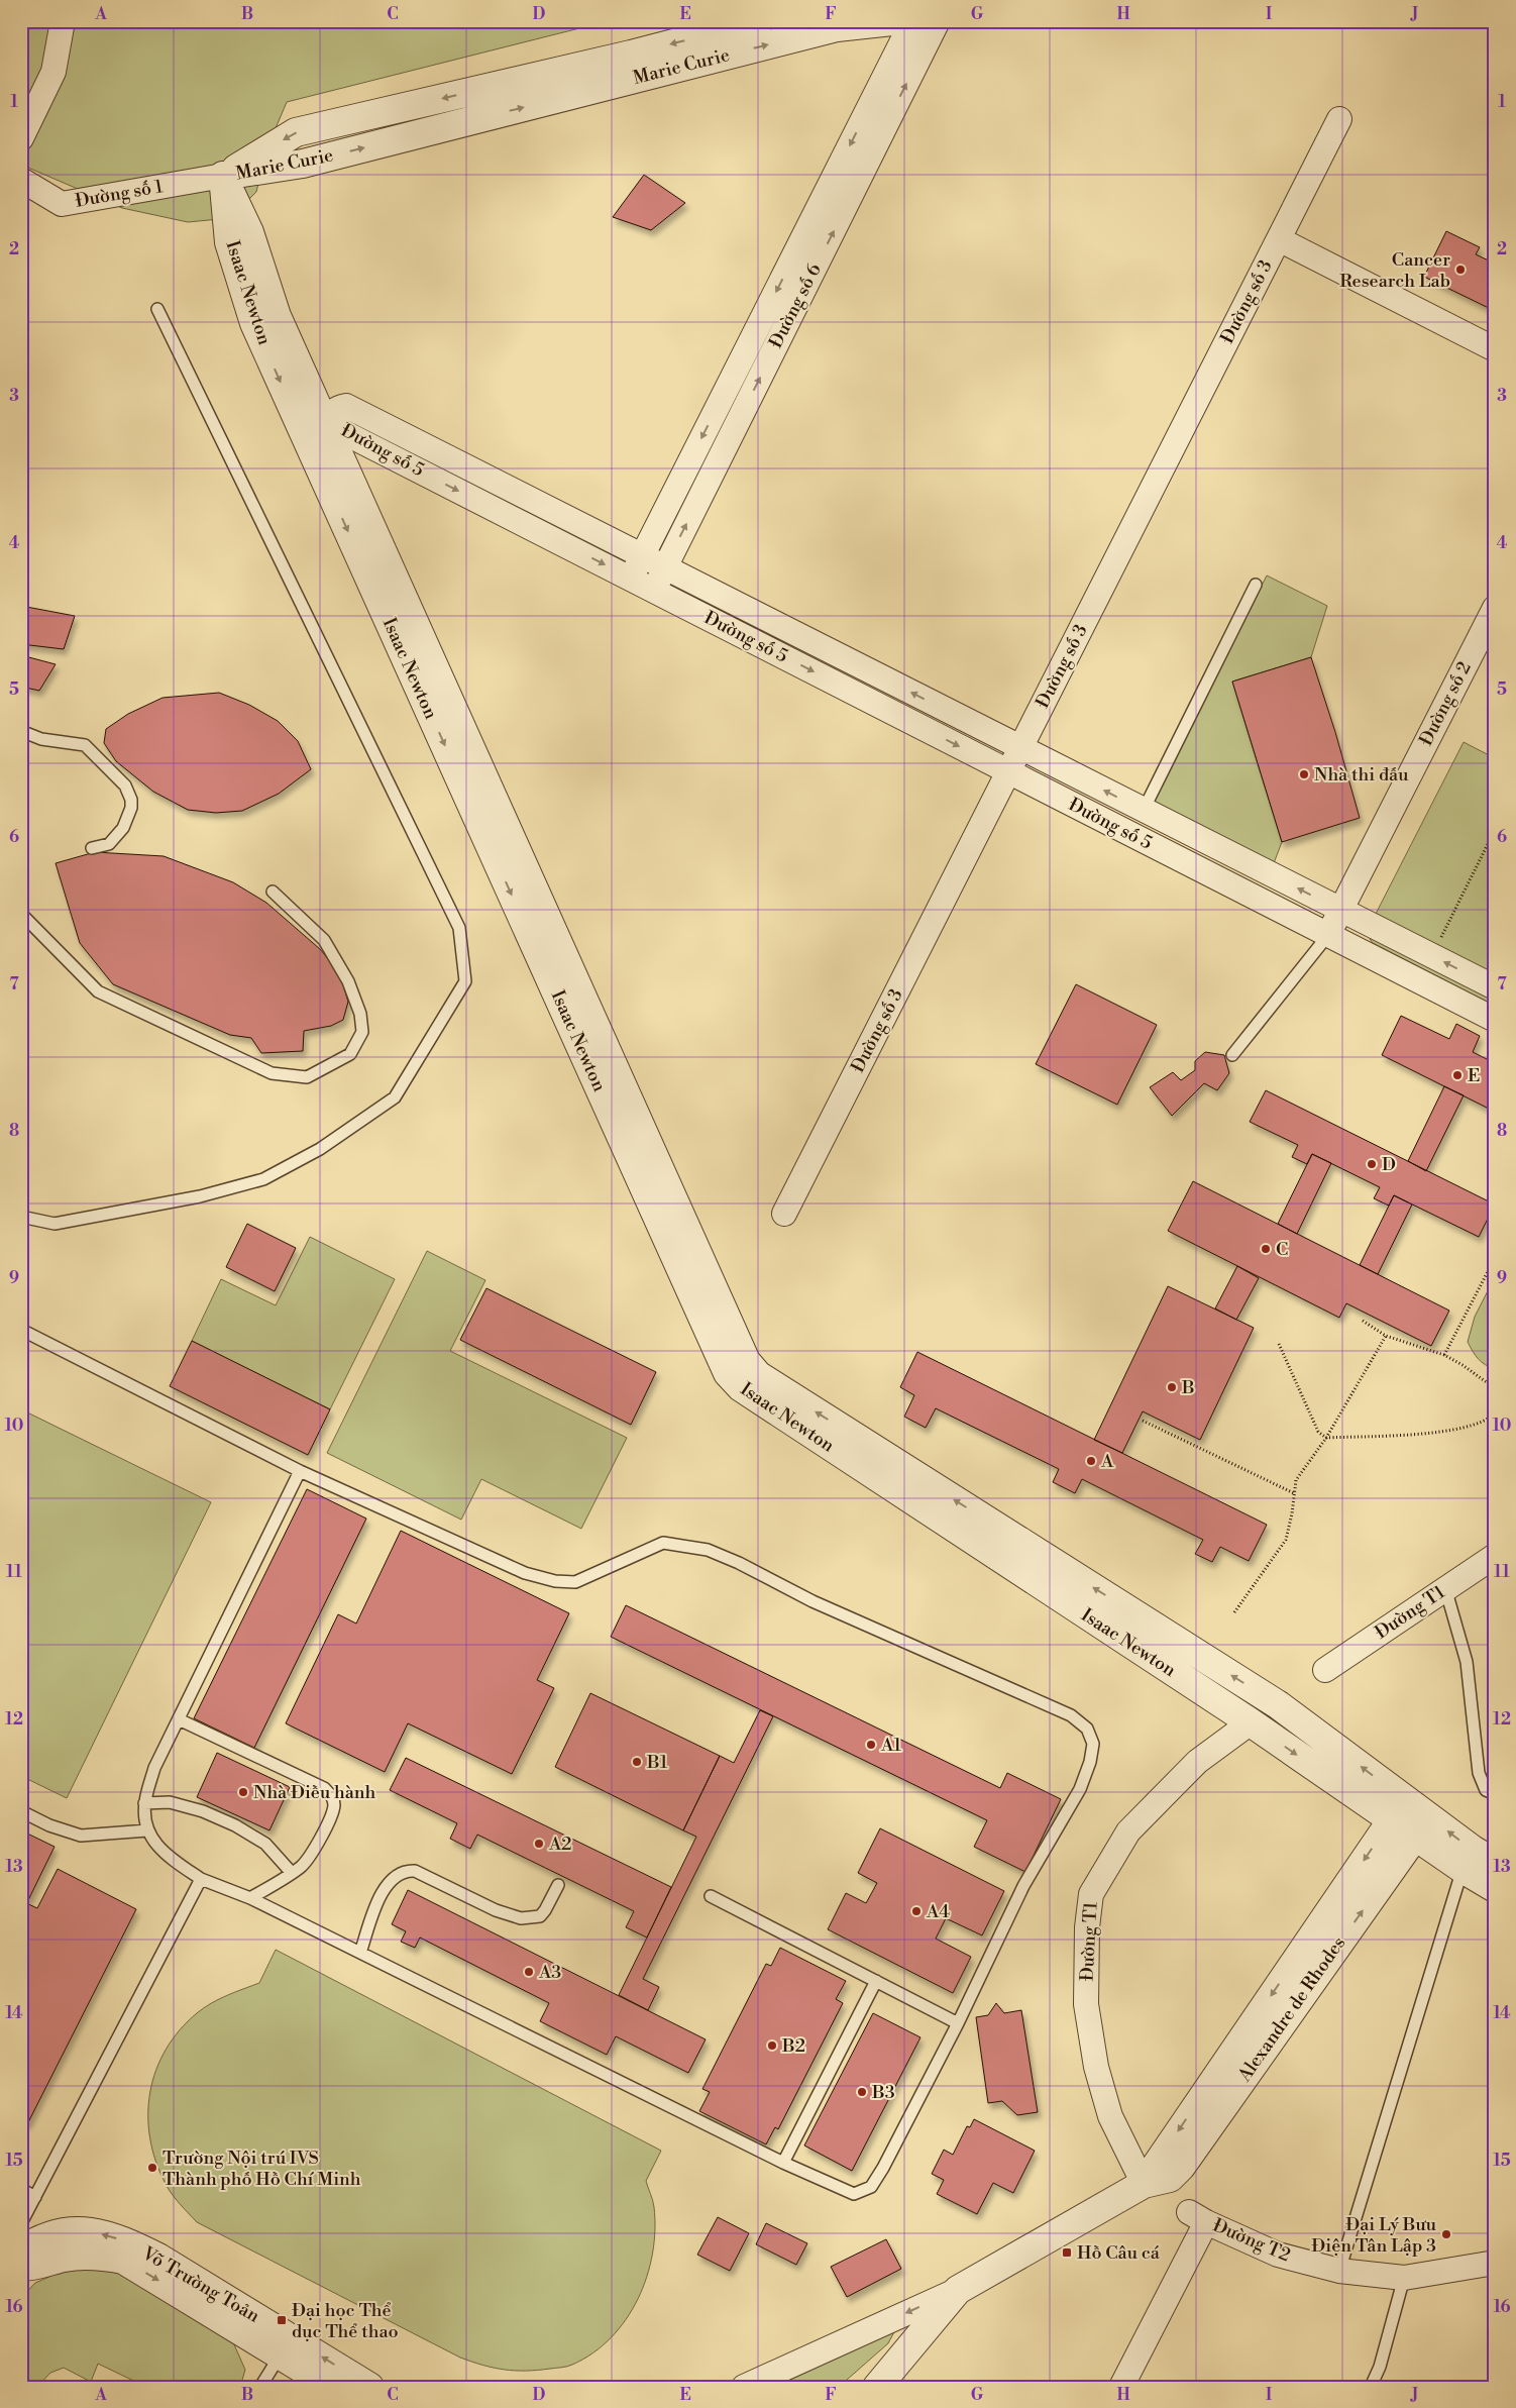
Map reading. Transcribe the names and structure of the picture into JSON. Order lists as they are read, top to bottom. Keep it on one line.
{"streets":{"street":["Marie Curie","Đường số 1","Isaac Newton","Đường số 3","Đường số 6","Đường số 5","Đường số 2","Đường T1","Alexandre de Rhodes","Đường T2","Võ Trường Toản"]},"crossings":[["Marie Curie","Đường số 1"],["Marie Curie","Isaac Newton"],["Đường số 1","Isaac Newton"],["Isaac Newton","Đường T1"],["Isaac Newton","Alexandre de Rhodes"],["Đường số 3","Đường số 5"],["Đường số 6","Đường số 5"],["Đường số 5","Đường số 2"],["Đường T1","Alexandre de Rhodes"]],"places":{"other":["Cancer Research Lab","Nhà thi đấu","E","D","C","B","A","A1","B1","Nhà Điều hành","A2","A4","A3","B2","B3","Trường Nội trú IVS Thành phố Hồ Chí Minh","Đại Lý Bưu Điện Tân Lập 3"],"transit":["Hồ Câu cá","Đại học Thể dục Thể thao"]},"grid":{"columns":["A","B","C","D","E","F","G","H","I","J"],"rows":["1","2","3","4","5","6","7","8","9","10","11","12","13","14","15","16"]}}
